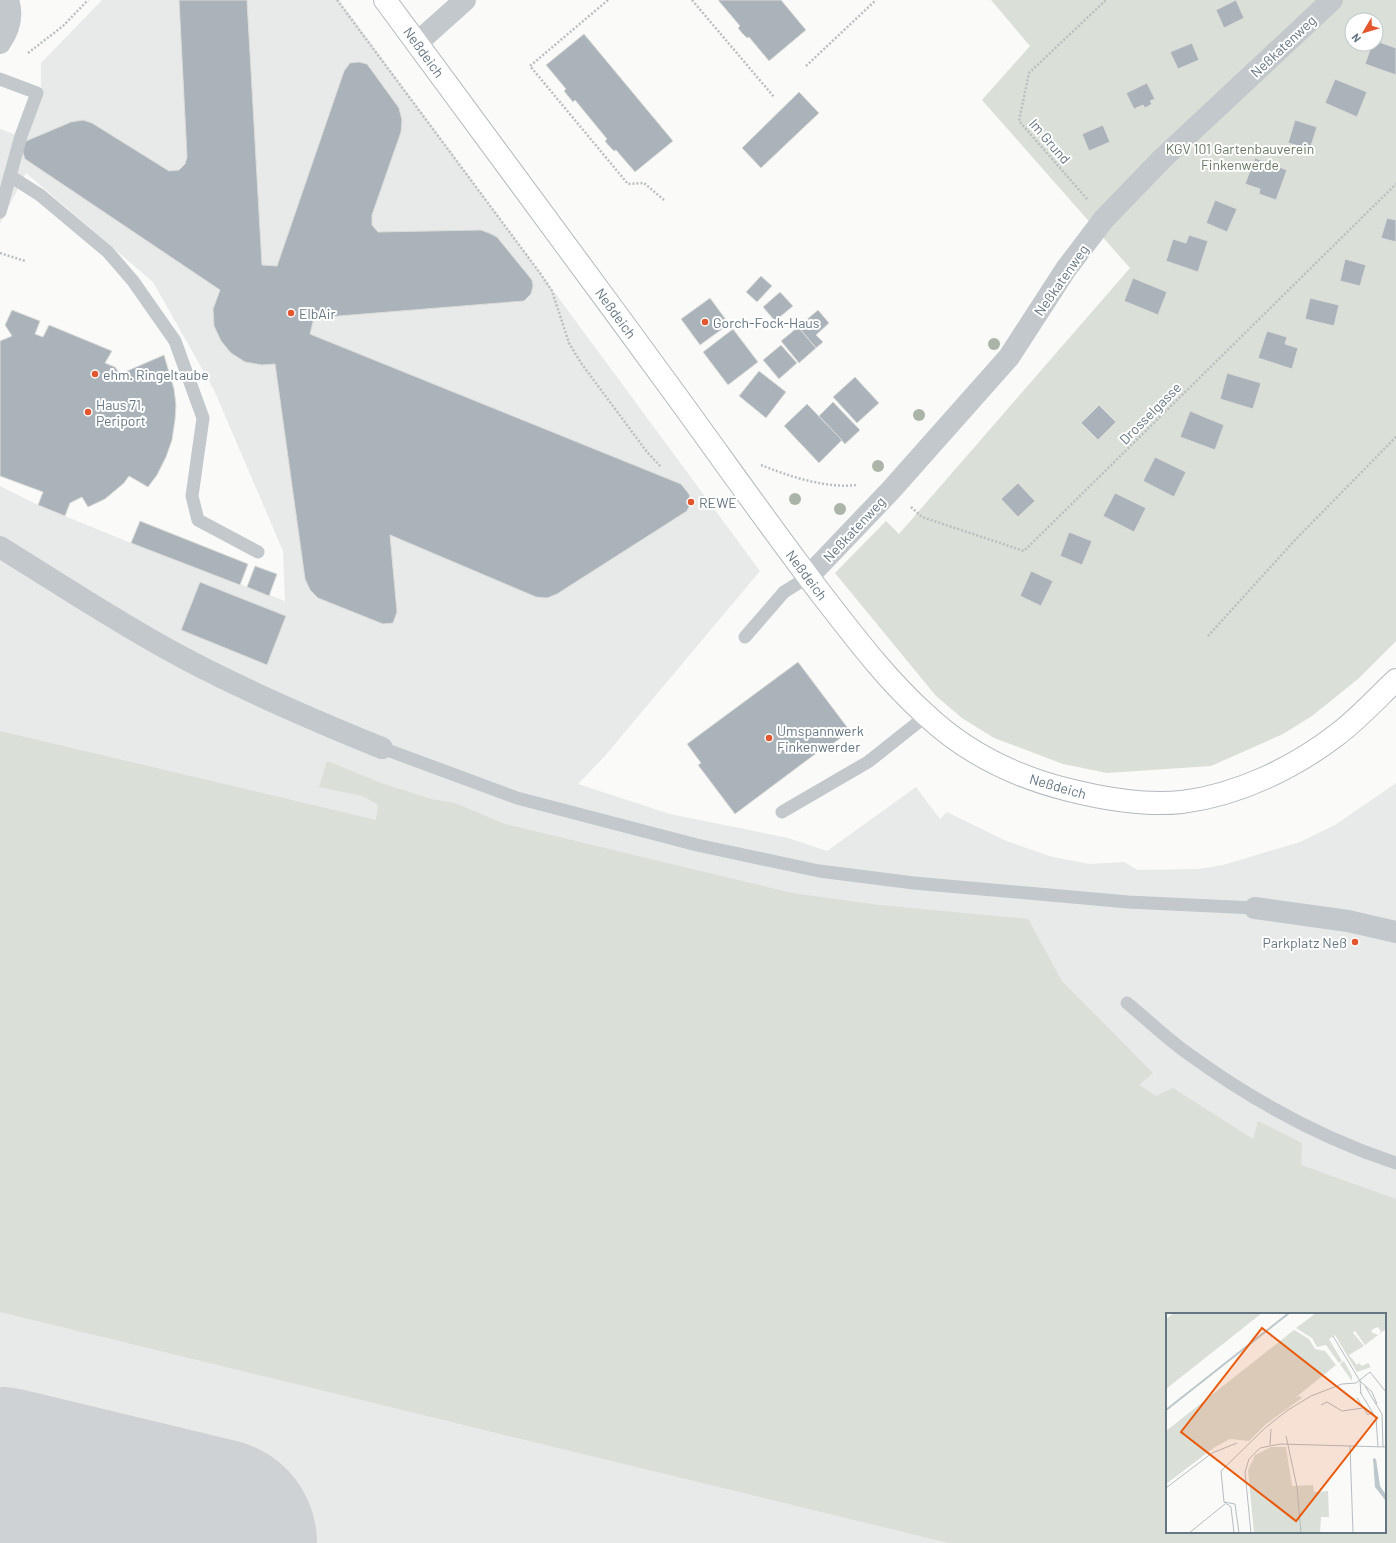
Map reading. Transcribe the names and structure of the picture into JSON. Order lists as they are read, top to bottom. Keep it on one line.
{"streets":{"street":["Neßkatenweg","Neßdeich"],"path":["Im Grund","Drosselgasse"]},"crossings":[["Neßkatenweg","Neßdeich"],["Neßkatenweg","Im Grund"],["Neßkatenweg","Drosselgasse"]],"parks":["KGV 101 Gartenbauverein Finkenwerde"],"places":["ElbAir","Gorch-Fock-Haus","ehm. Ringeltaube","Haus 71, Periport","REWE","Umspannwerk Finkenwerder","Parkplatz Neß"],"north":"bottom left"}
